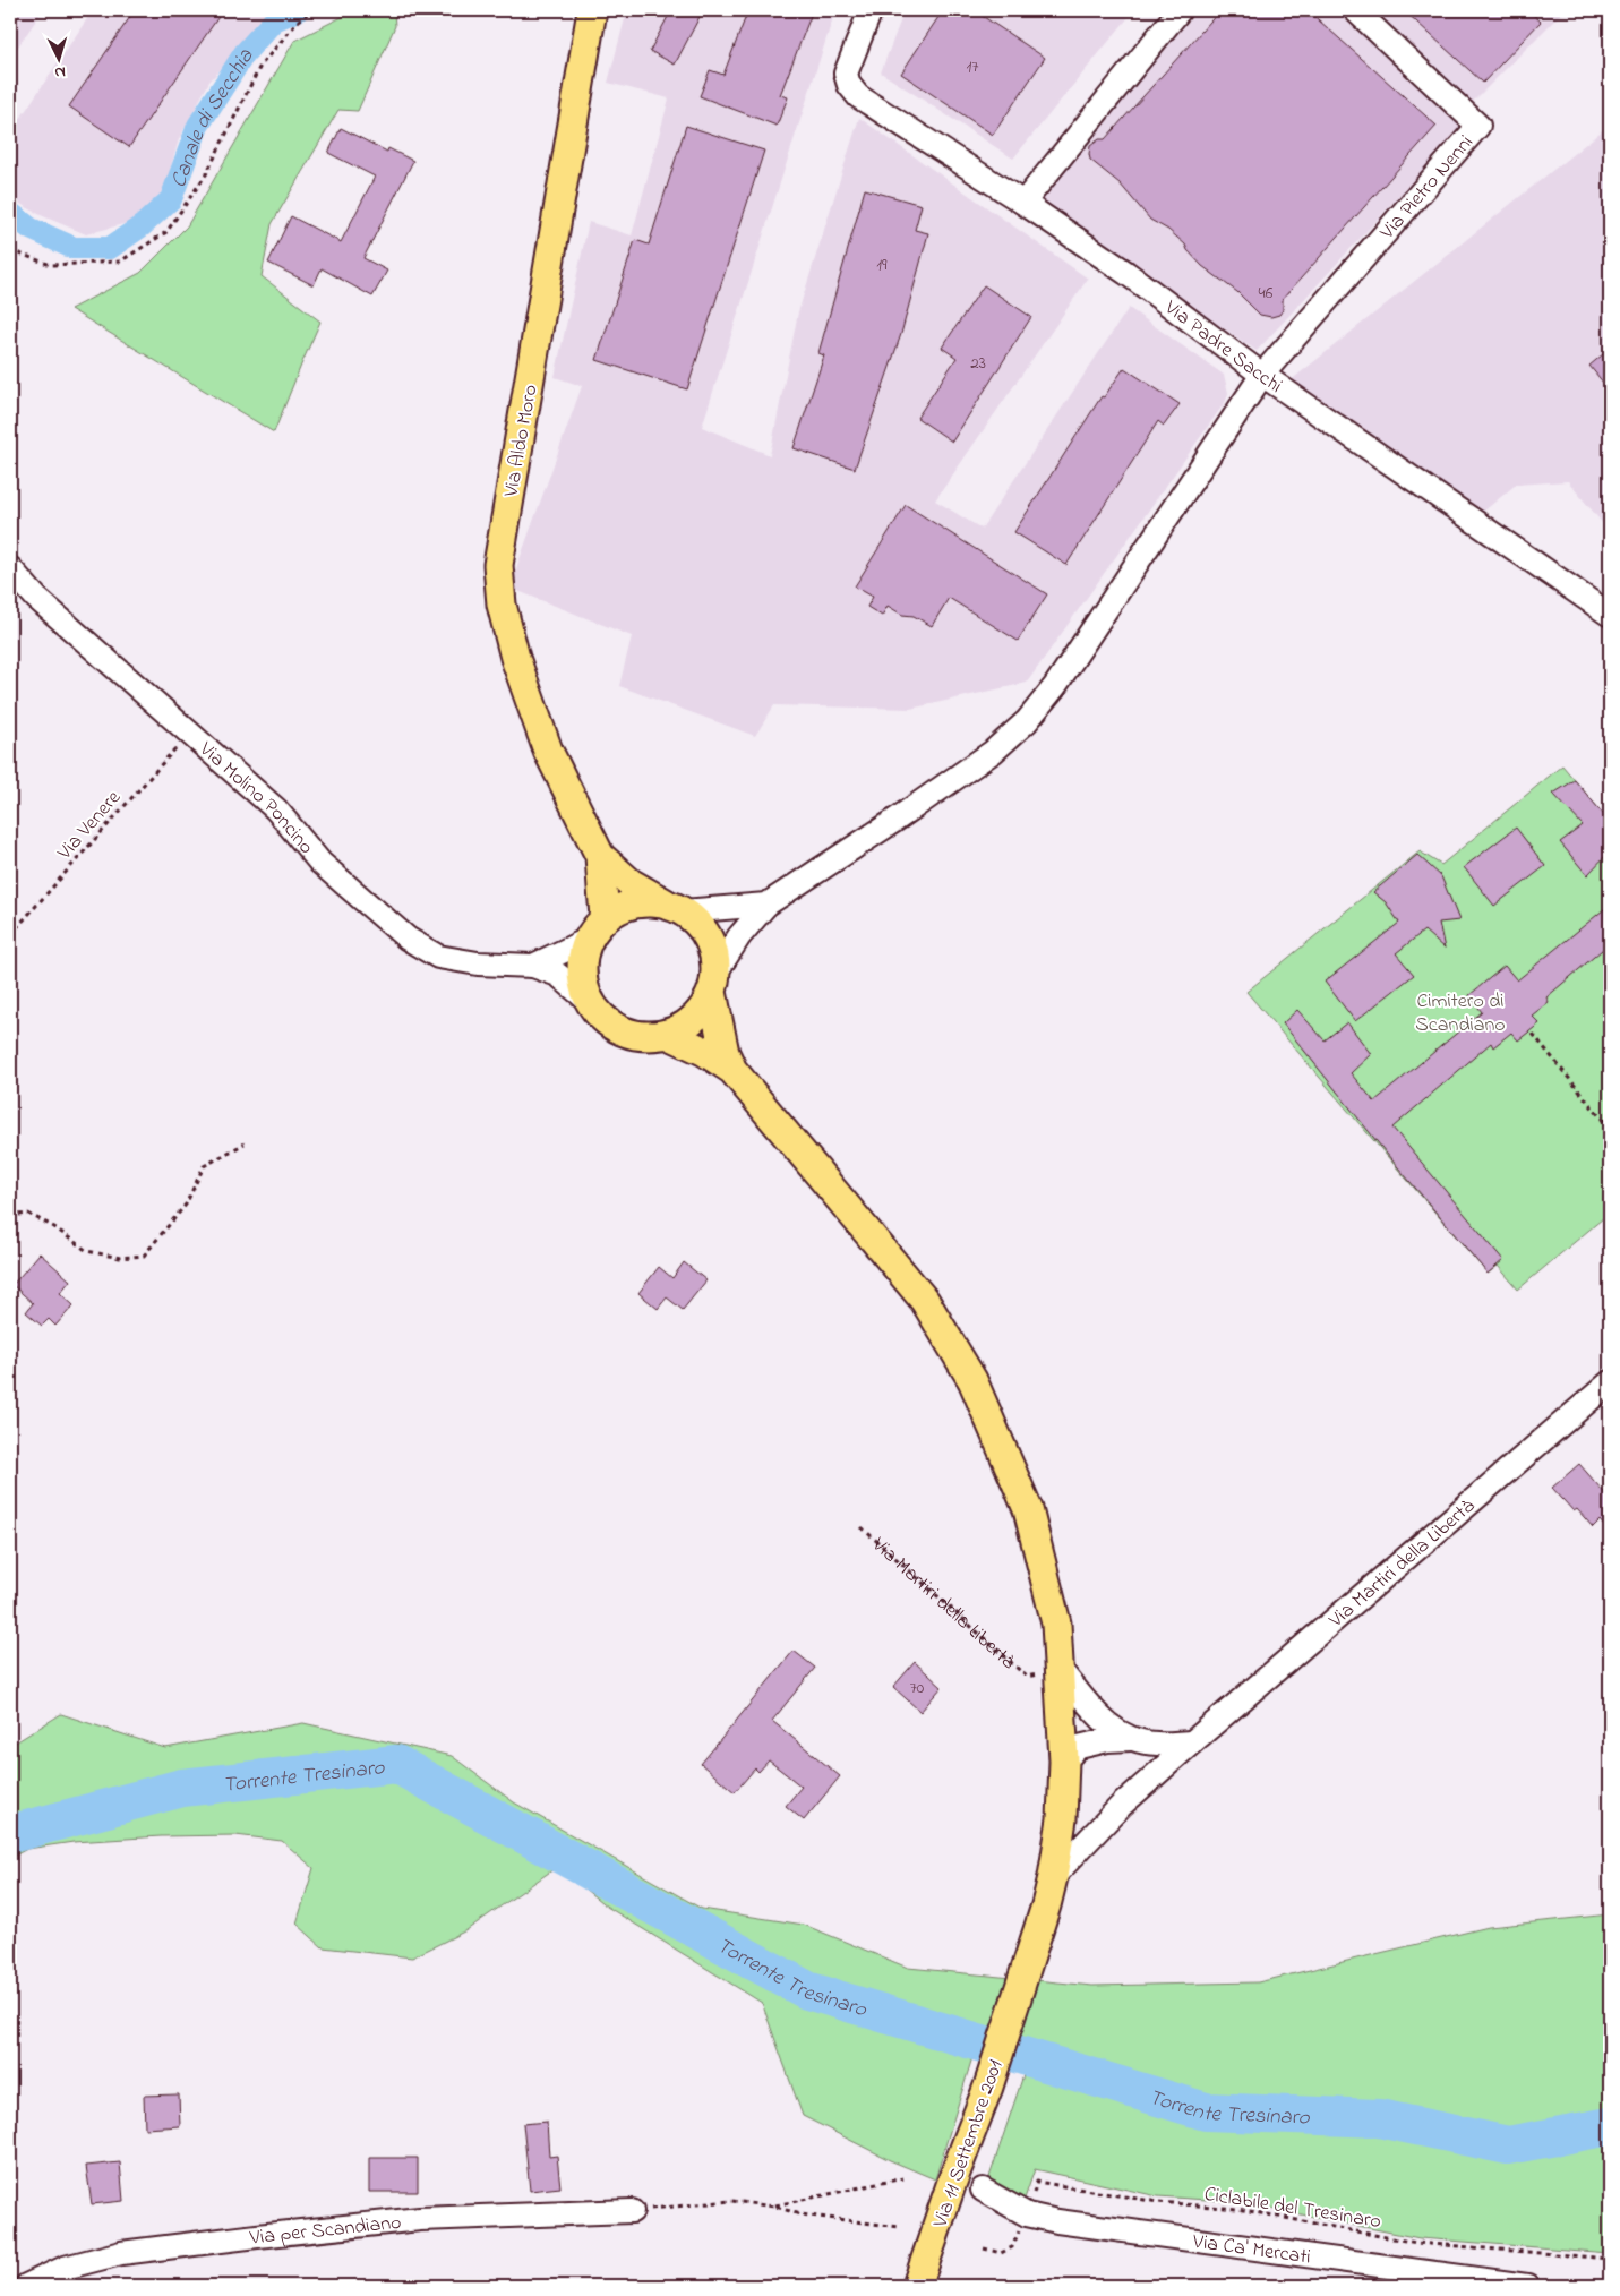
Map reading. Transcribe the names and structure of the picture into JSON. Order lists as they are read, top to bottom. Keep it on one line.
{"streets":{"main road":["Via Aldo Moro","Via 11 Settembre 2001"],"street":["Via Pietro Nenni","Via Padre Sacchi","Via Molino Poncino","Via Martiri della Libertà","Via per Scandiano","Via Ca' Mercati"],"path":["Via Venere","Ciclabile del Tresinaro"]},"crossings":[["Via Pietro Nenni","Via Padre Sacchi"],["Via Aldo Moro","Via Molino Poncino"],["Via Molino Poncino","Via Venere"],["Via Martiri della Libertà","Via 11 Settembre 2001"],["Ciclabile del Tresinaro","Via Ca' Mercati"]],"water":["Canale di Secchia","Torrente Tresinaro"],"parks":["Cimitero di Scandiano"],"house_numbers":["17","19","46","23","70"],"north":"bottom"}
